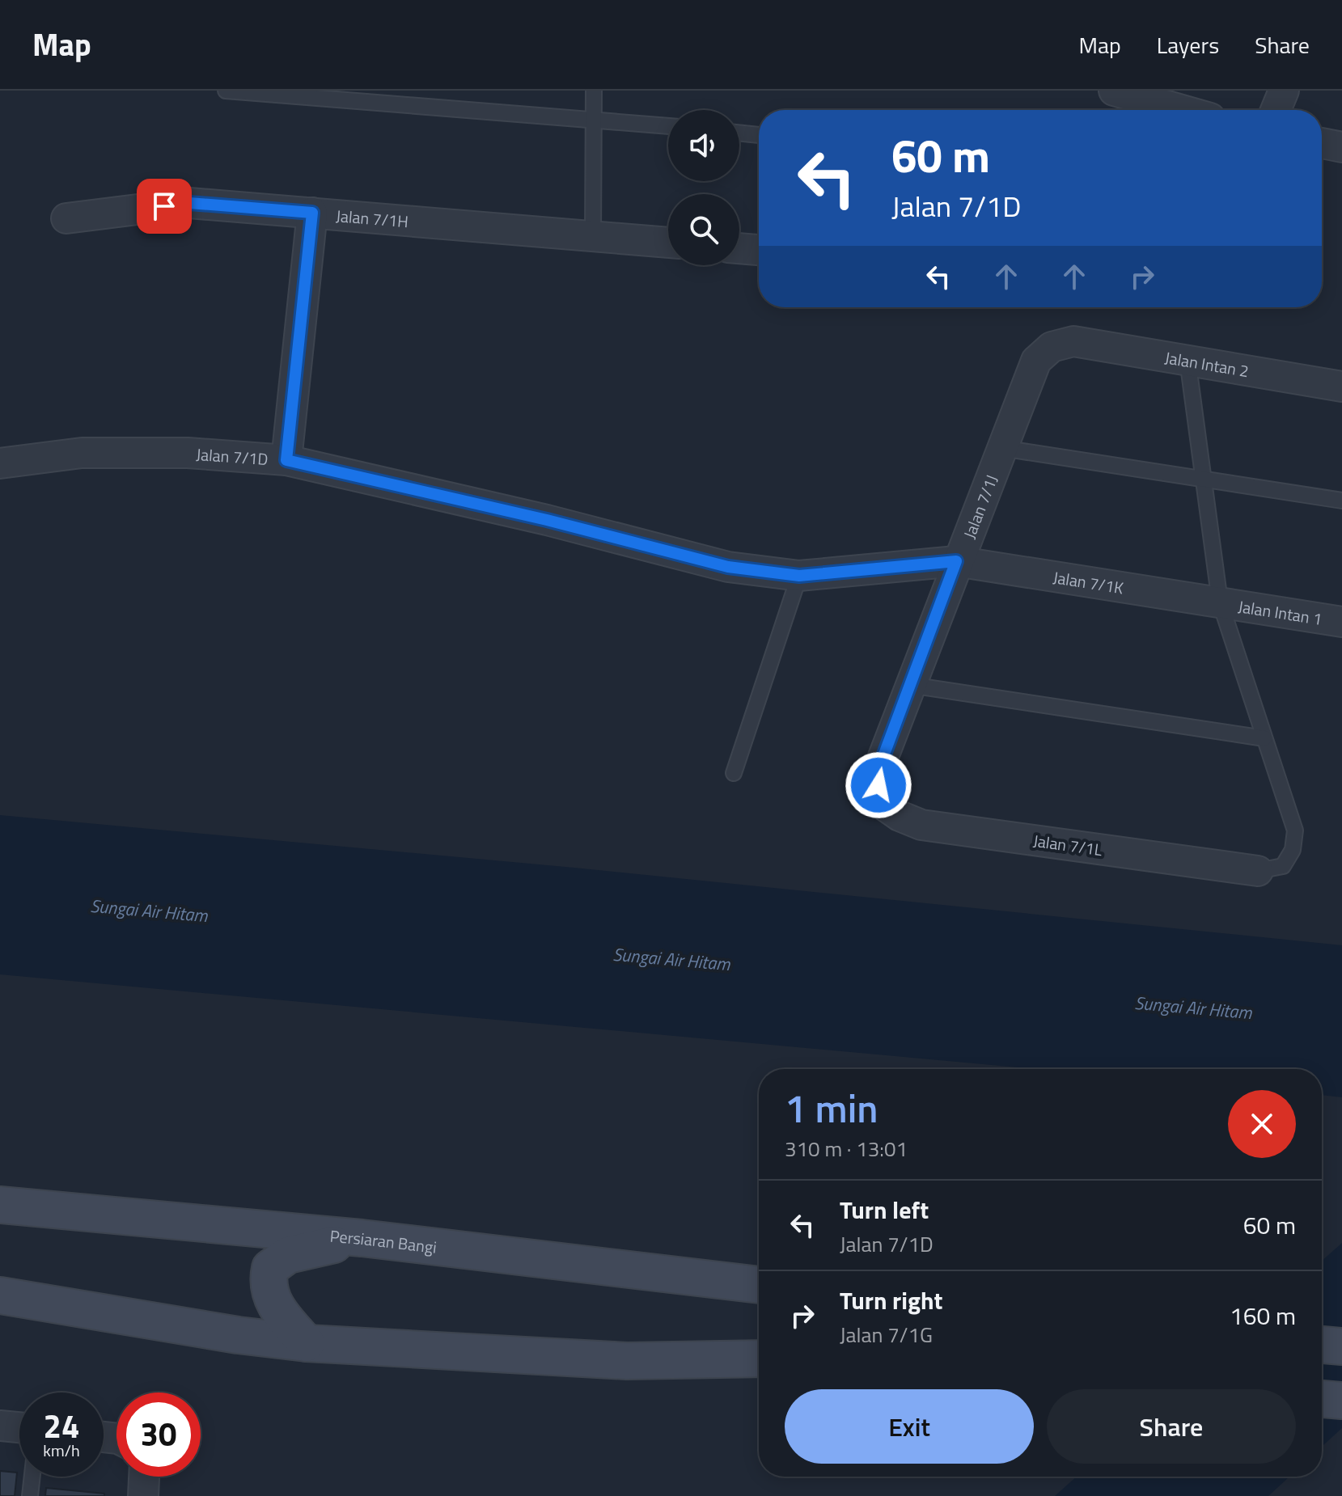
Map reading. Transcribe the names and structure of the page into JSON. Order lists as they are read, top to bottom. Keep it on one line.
{"streets":{"main road":["Persiaran Bangi"],"street":["Jalan 7/1H","Jalan Intan 2","Jalan 7/1D","Jalan 7/1J","Jalan 7/1K","Jalan Intan 1","Jalan 7/1L"]},"crossings":[["Jalan Intan 2","Jalan 7/1J"],["Jalan 7/1D","Jalan 7/1J"],["Jalan 7/1D","Jalan 7/1K"],["Jalan 7/1J","Jalan 7/1K"],["Jalan 7/1J","Jalan 7/1L"],["Jalan 7/1K","Jalan Intan 1"]],"water":["Sungai Air Hitam"],"page":{"header":"Map","nav":["Map","Layers","Share"],"turn":["60 m","Jalan 7/1D"],"heading":["1 min","310 m · 13:01"],"list":[{"name":"Turn left","note":"Jalan 7/1D","value":"60 m"},{"name":"Turn right","note":"Jalan 7/1G","value":"160 m"}],"buttons":["Exit","Share"],"speed":"24 km/h","limit":"30"}}
